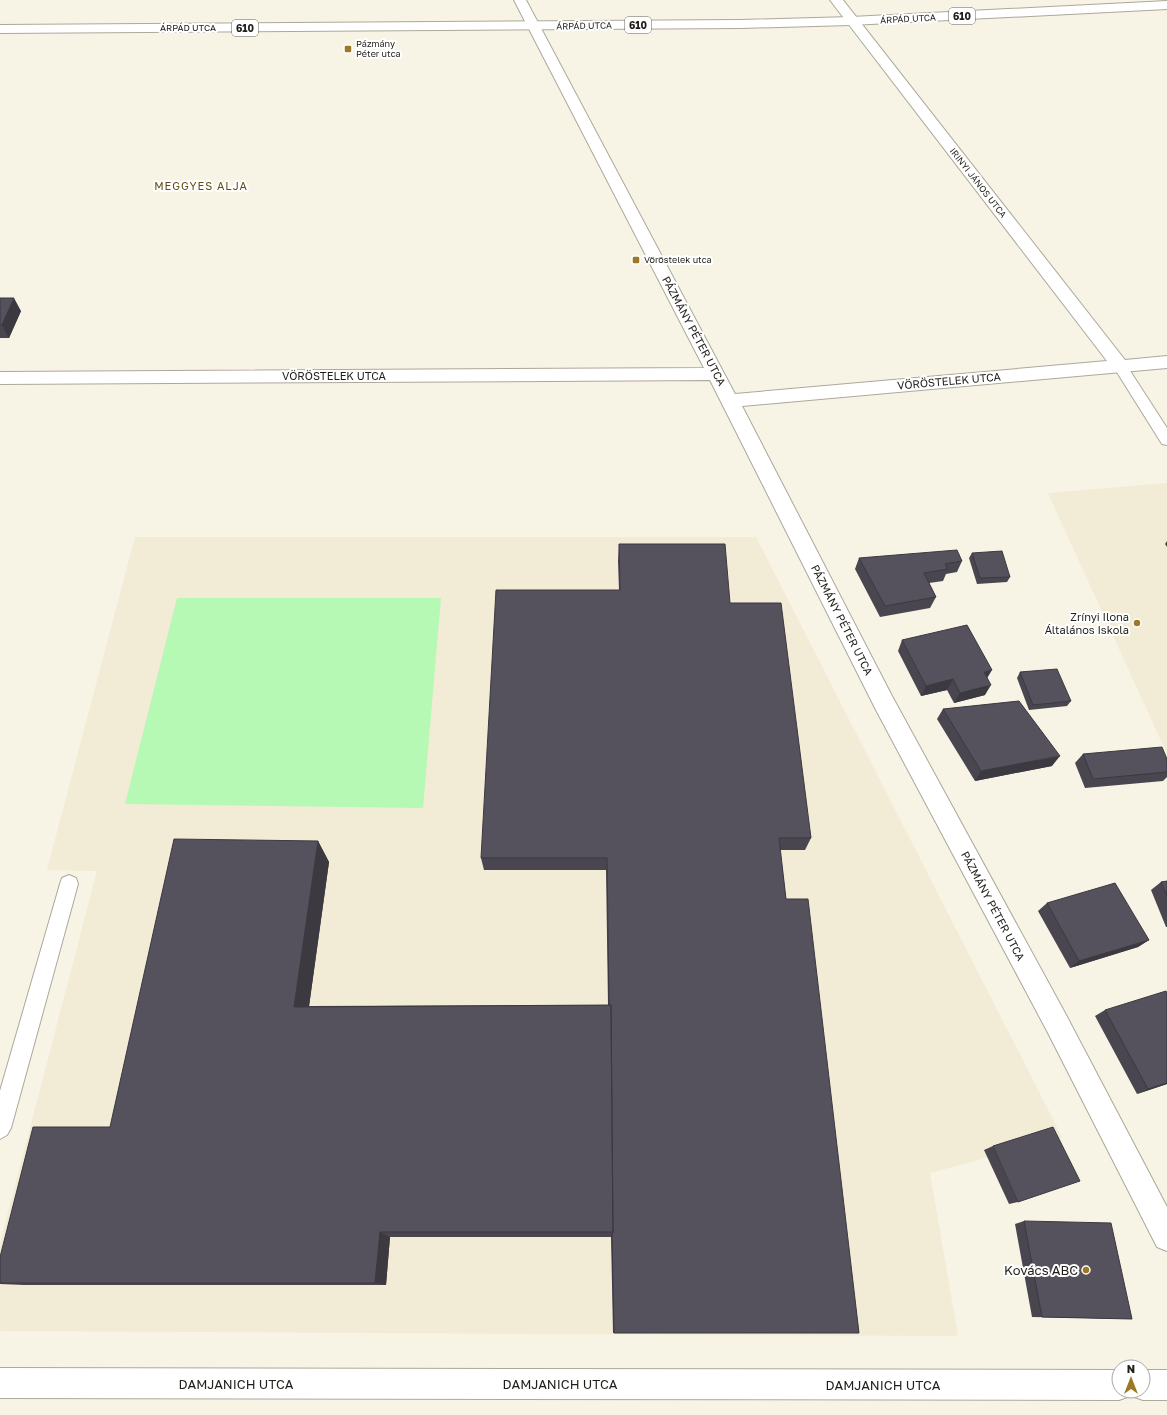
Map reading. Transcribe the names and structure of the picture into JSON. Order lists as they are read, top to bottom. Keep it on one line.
{"streets":{"street":["610","ÁRPÁD UTCA","IRINYI JÁNOS UTCA","PÁZMÁNY PÉTER UTCA","VÖRÖSTELEK UTCA","DAMJANICH UTCA"]},"crossings":[["ÁRPÁD UTCA","IRINYI JÁNOS UTCA"],["ÁRPÁD UTCA","PÁZMÁNY PÉTER UTCA"],["IRINYI JÁNOS UTCA","VÖRÖSTELEK UTCA"],["PÁZMÁNY PÉTER UTCA","VÖRÖSTELEK UTCA"]],"districts":["MEGGYES ALJA"],"places":{"transit":["Pázmány Péter utca","Vöröstelek utca"],"other":["Zrínyi Ilona Általános Iskola","Kovács ABC"]},"north":"top"}
